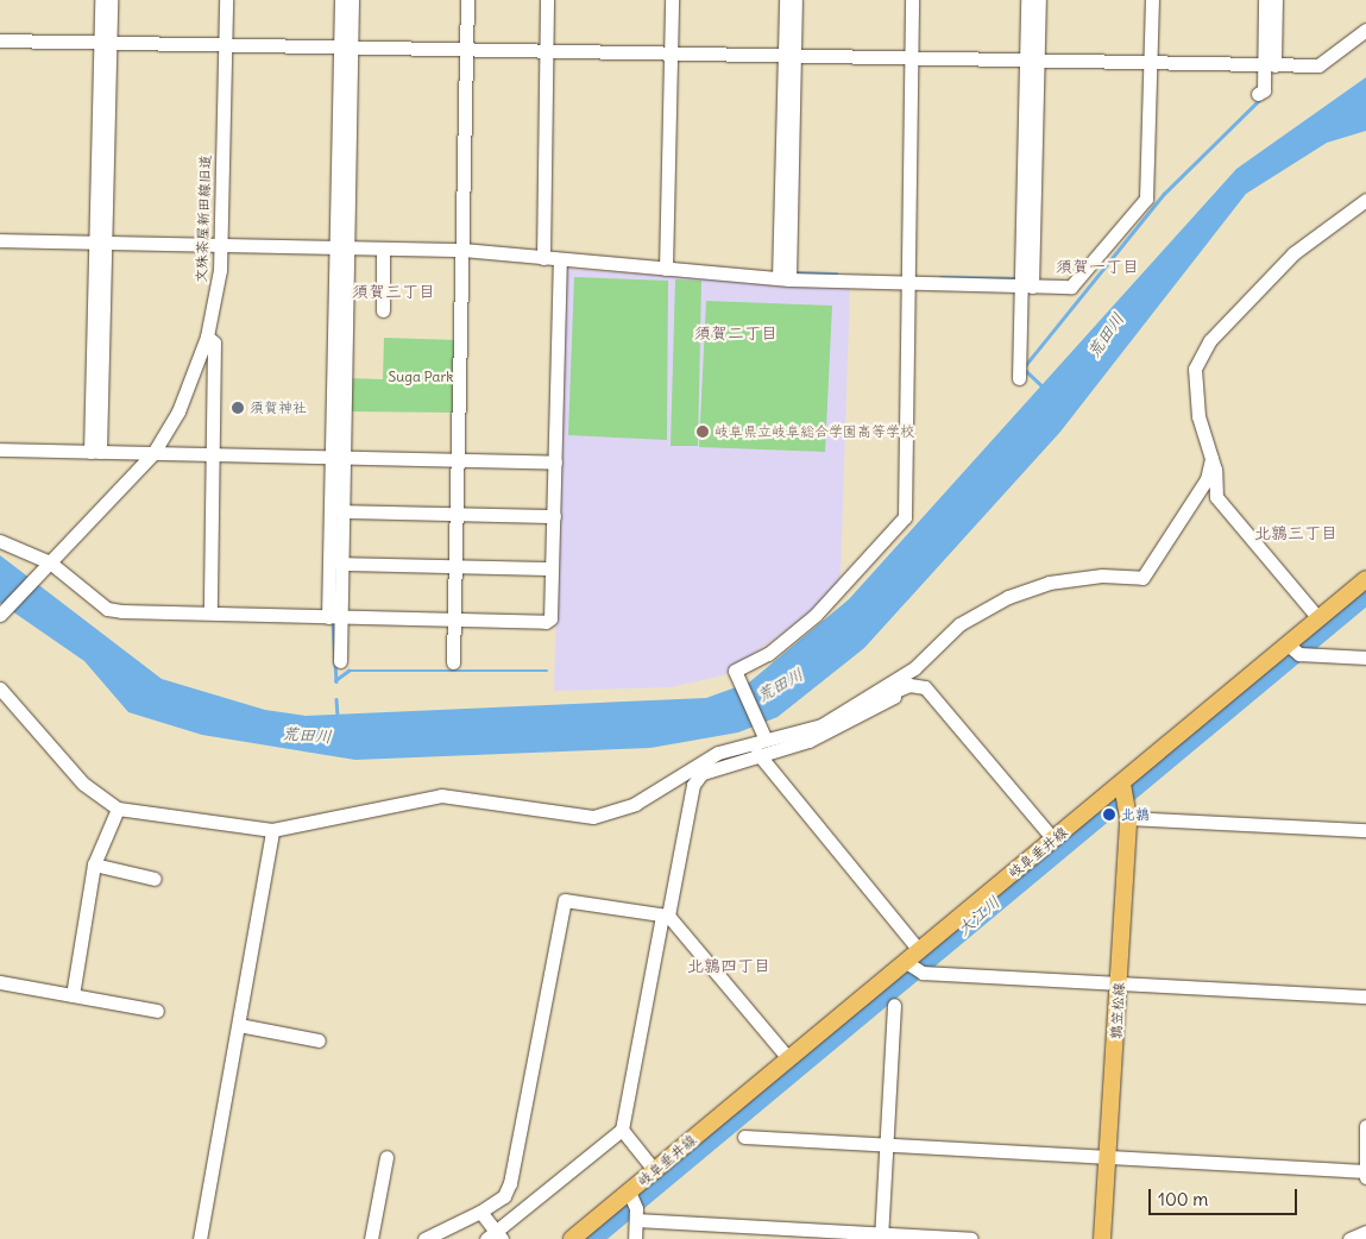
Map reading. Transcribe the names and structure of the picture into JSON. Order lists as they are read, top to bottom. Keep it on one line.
{"streets":{"main road":["岐阜垂井線","鶉笠松線"],"street":["文殊茶屋新田線旧道"]},"crossings":[["岐阜垂井線","鶉笠松線"]],"districts":["須賀一丁目","須賀三丁目","須賀二丁目","北鶉三丁目","北鶉四丁目"],"water":["荒田川","大江川"],"parks":["Suga Park"],"places":["須賀神社","岐阜県立岐阜総合学園高等学校","北鶉"],"scale_bar":"100 m"}
